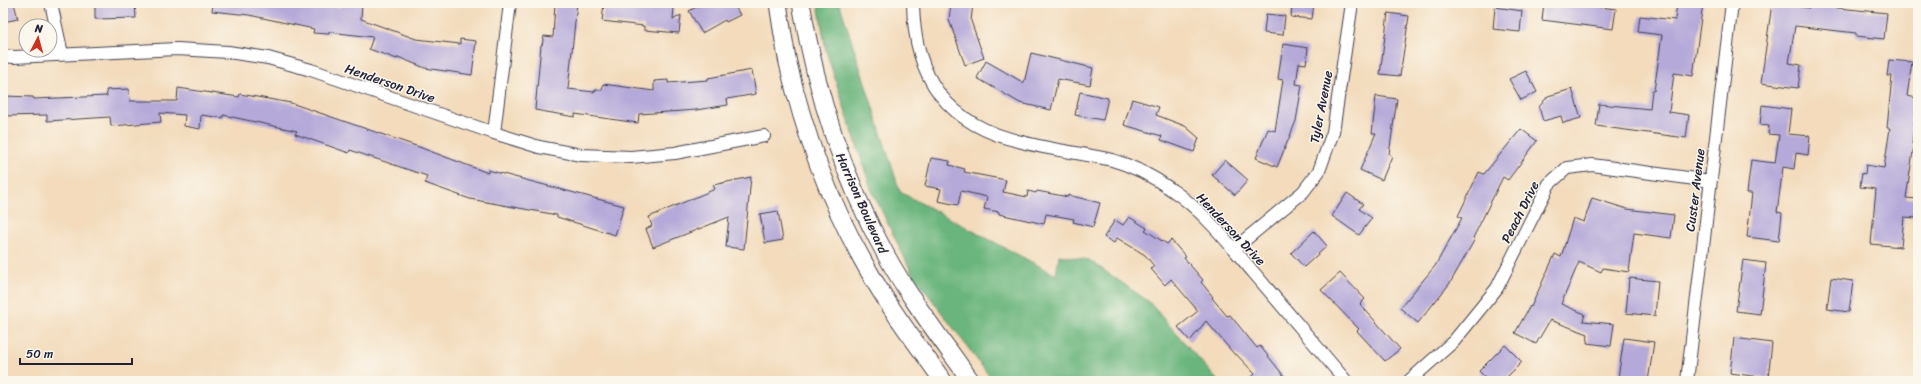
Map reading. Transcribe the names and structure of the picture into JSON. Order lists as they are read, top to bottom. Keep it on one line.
{"streets":{"main road":["Harrison Boulevard"],"street":["Henderson Drive","Tyler Avenue","Custer Avenue","Peach Drive"]},"crossings":[["Henderson Drive","Tyler Avenue"],["Custer Avenue","Peach Drive"]],"scale_bar":"50 m","north":"top"}
